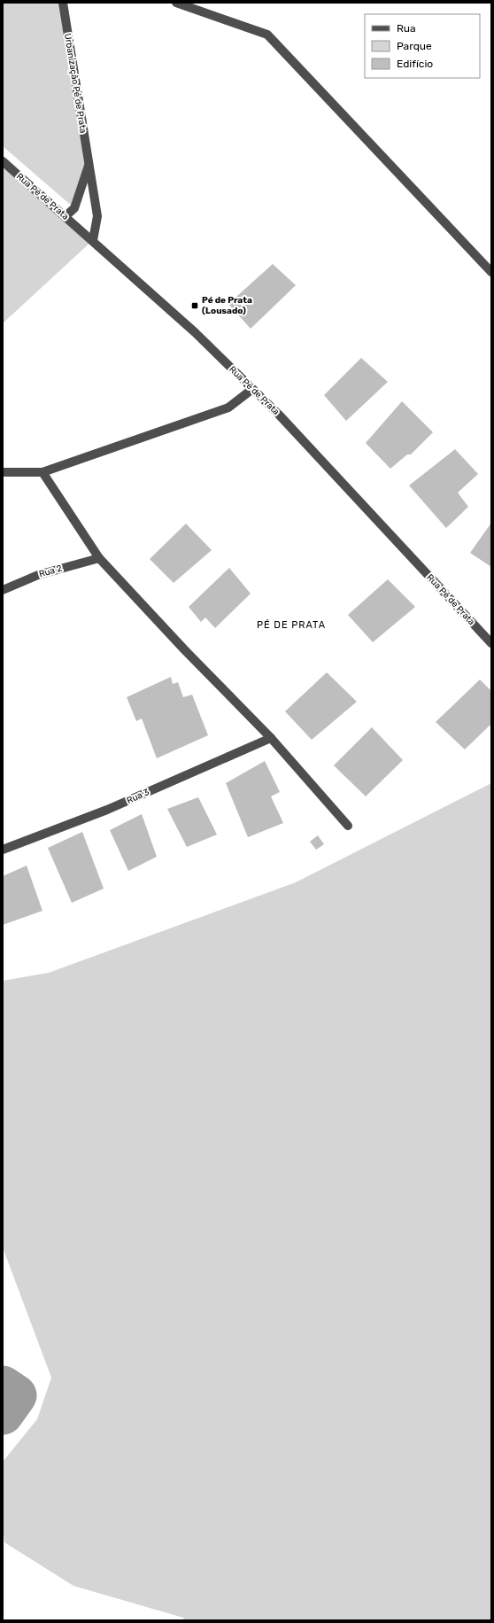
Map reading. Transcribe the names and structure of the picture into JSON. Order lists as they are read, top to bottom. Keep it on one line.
{"streets":{"street":["Urbanização Pé de Prata","Rua Pé de Prata","Rua 2","Rua 3"]},"crossings":[["Urbanização Pé de Prata","Rua Pé de Prata"]],"districts":["PÉ DE PRATA"],"places":{"transit":["Pé de Prata (Lousado)"]},"legend":["Rua","Parque","Edifício"]}
